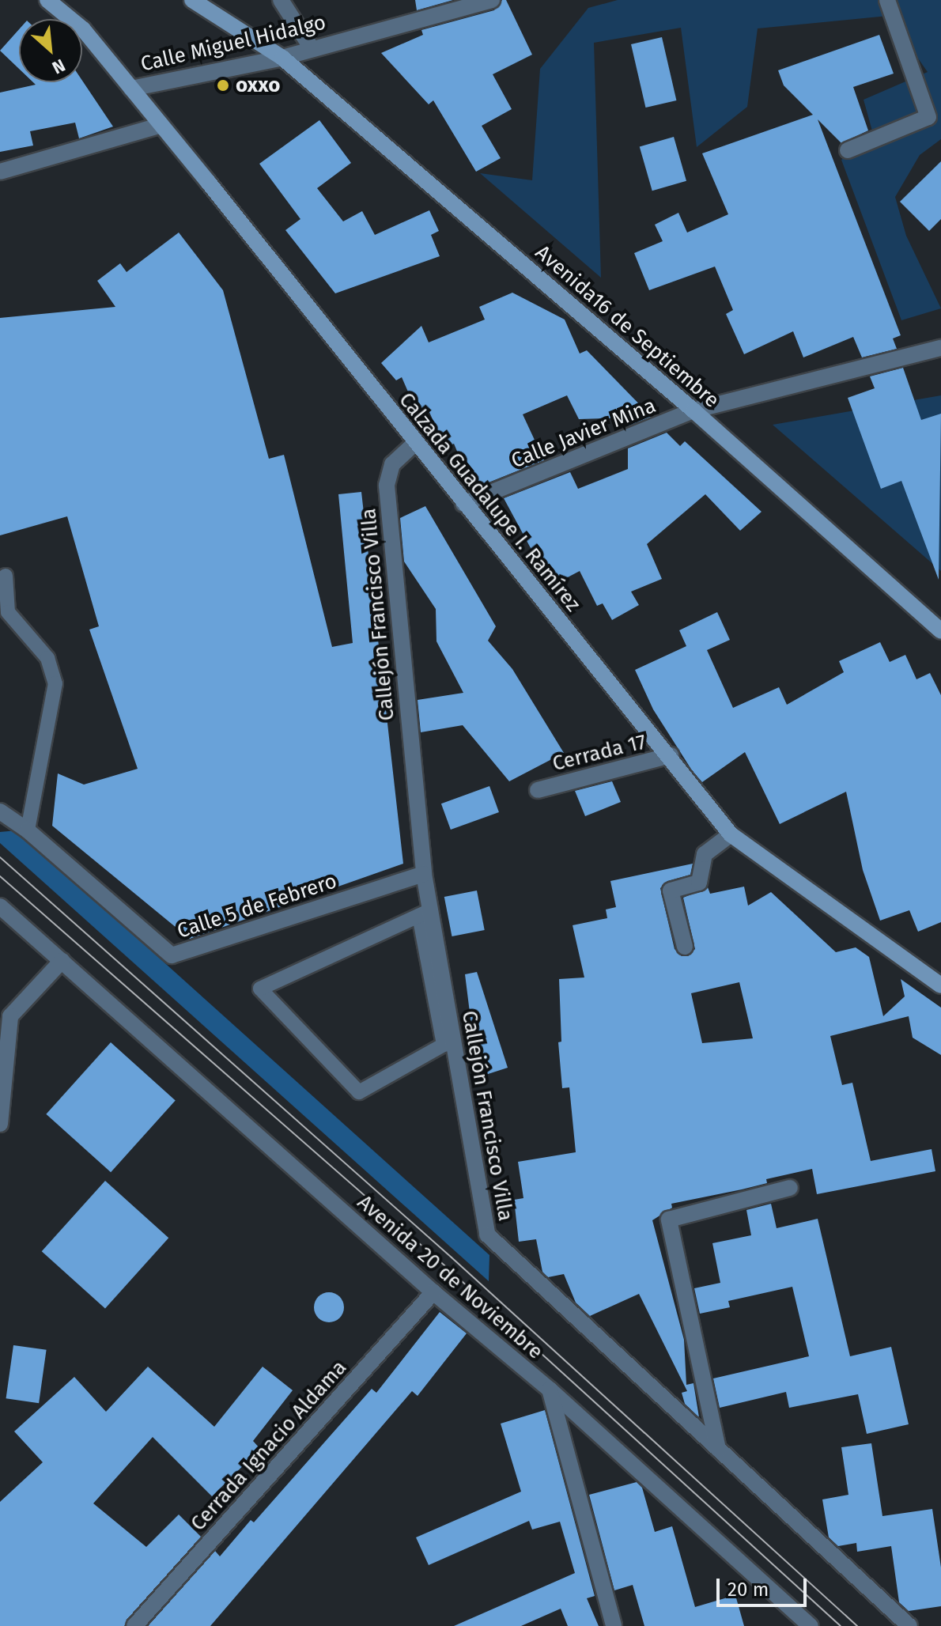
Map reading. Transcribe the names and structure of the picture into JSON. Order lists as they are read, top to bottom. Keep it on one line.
{"streets":{"main road":["Avenida16 de Septiembre","Calzada Guadalupe I. Ramírez"],"street":["Calle Miguel Hidalgo","Calle Javier Mina","Callejón Francisco Villa","Cerrada 17","Calle 5 de Febrero","Avenida 20 de Noviembre","Cerrada Ignacio Aldama"]},"crossings":[["Calle Miguel Hidalgo","Avenida16 de Septiembre"],["Calle Miguel Hidalgo","Calzada Guadalupe I. Ramírez"],["Avenida16 de Septiembre","Calle Javier Mina"],["Calle Javier Mina","Calzada Guadalupe I. Ramírez"],["Calzada Guadalupe I. Ramírez","Callejón Francisco Villa"],["Calzada Guadalupe I. Ramírez","Cerrada 17"],["Callejón Francisco Villa","Calle 5 de Febrero"],["Avenida 20 de Noviembre","Cerrada Ignacio Aldama"]],"places":["oxxo"],"scale_bar":"20 m","north":"bottom right"}
